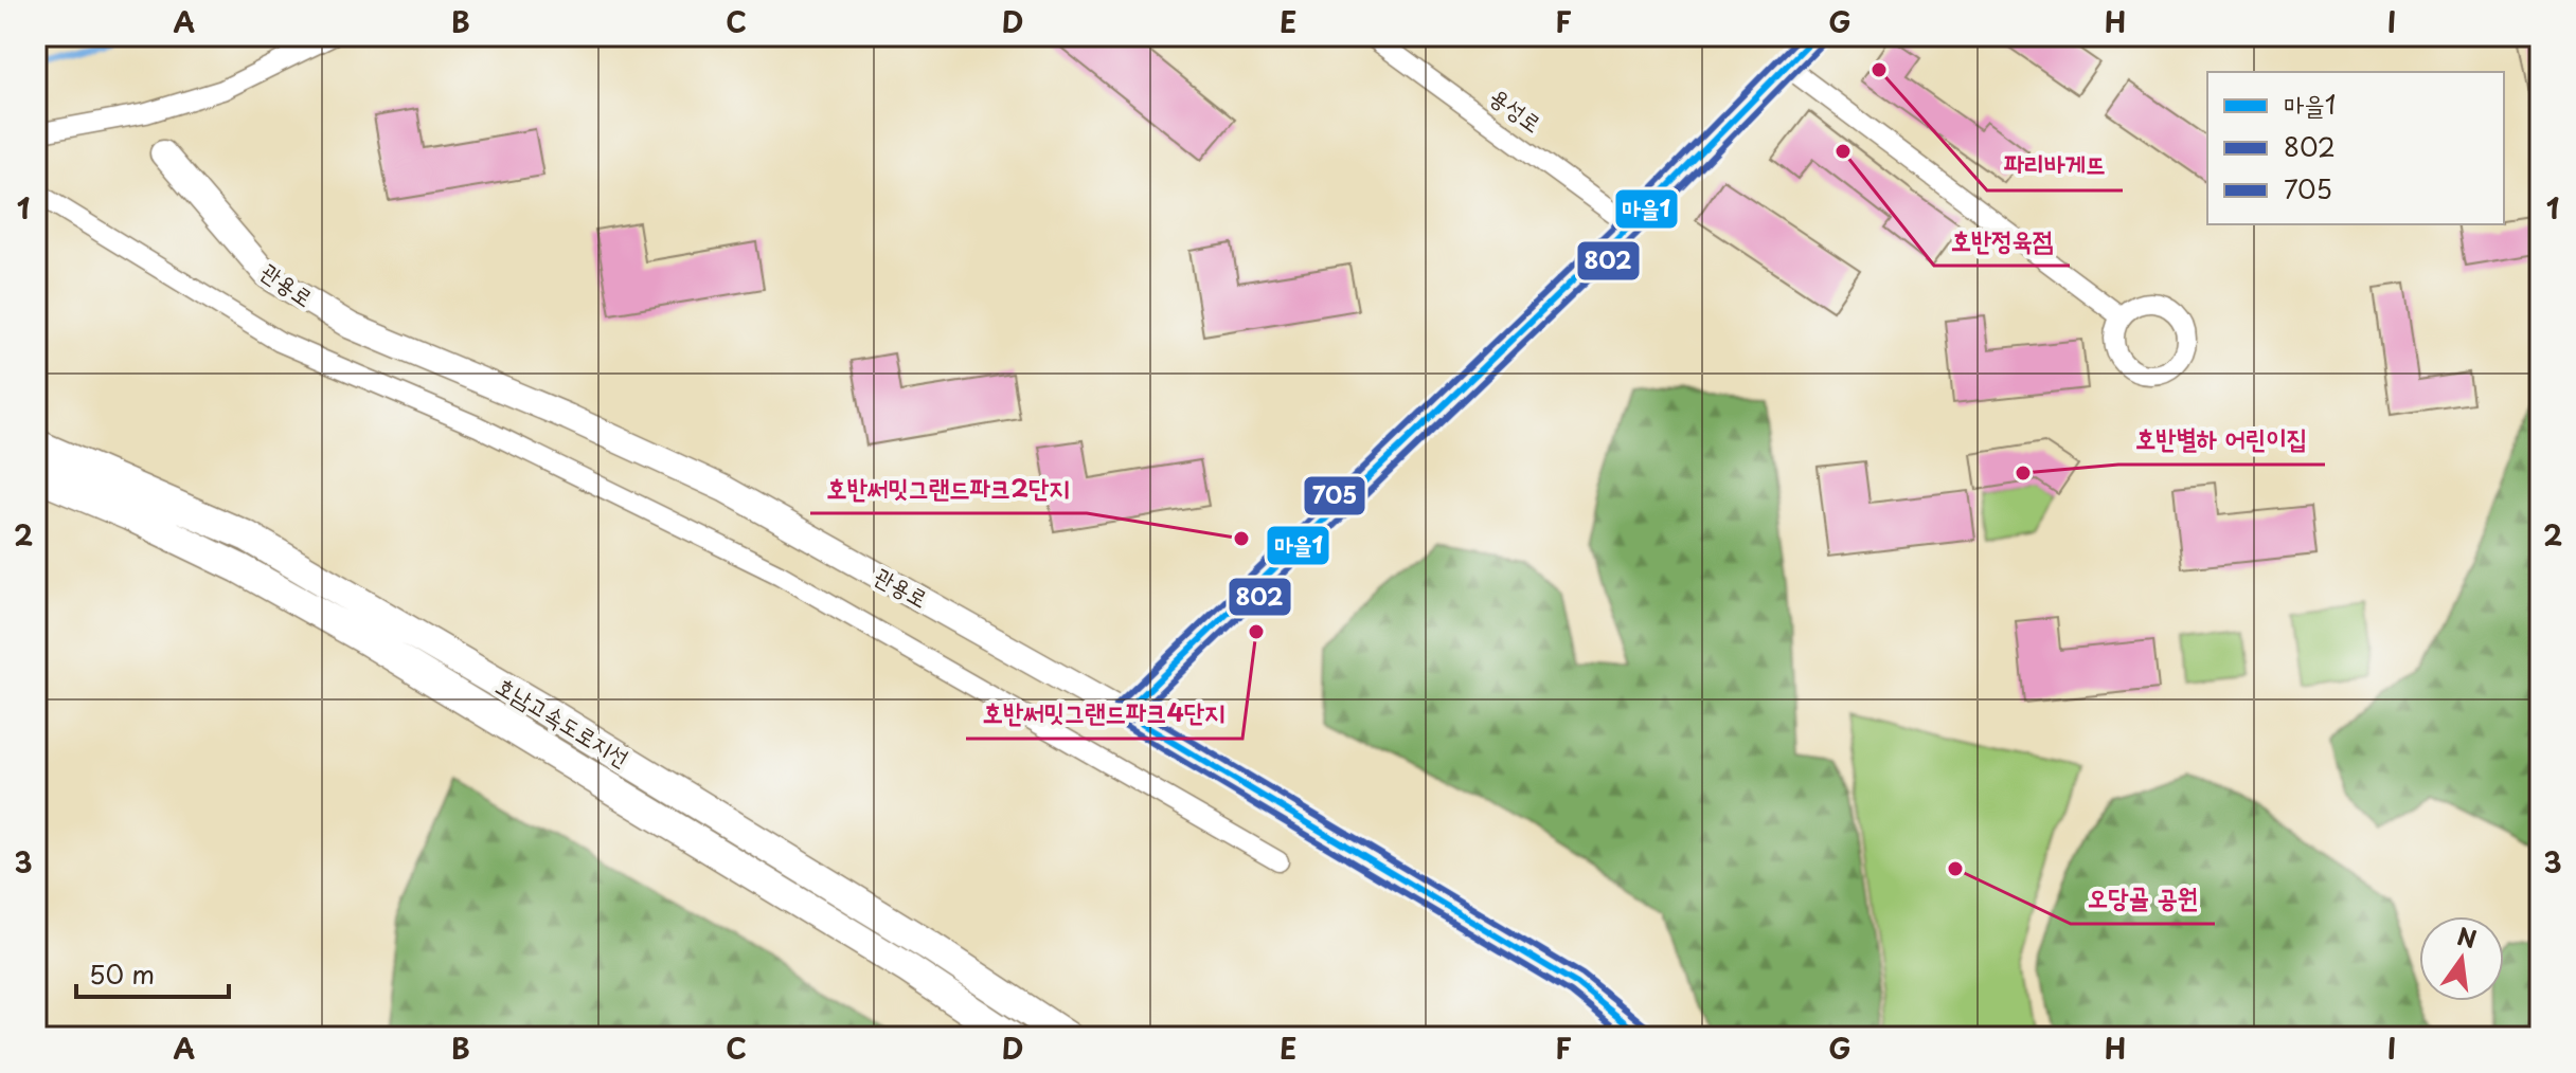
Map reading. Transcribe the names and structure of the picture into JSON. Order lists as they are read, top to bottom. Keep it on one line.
{"streets":{"highway":["호남고속도로지선"],"main road":["관용로"],"street":["용성로"]},"places":["파리바게뜨","호반정육점","호반별하 어린이집","호반써밋그랜드파크2단지","호반써밋그랜드파크4단지","오당골 공원"],"lines":["transit line 마을1","transit line 705","transit line 802"],"legend":["마을1","802","705"],"scale_bar":"50 m","north":"top","grid":{"columns":["A","B","C","D","E","F","G","H","I"],"rows":["1","2","3"]}}
